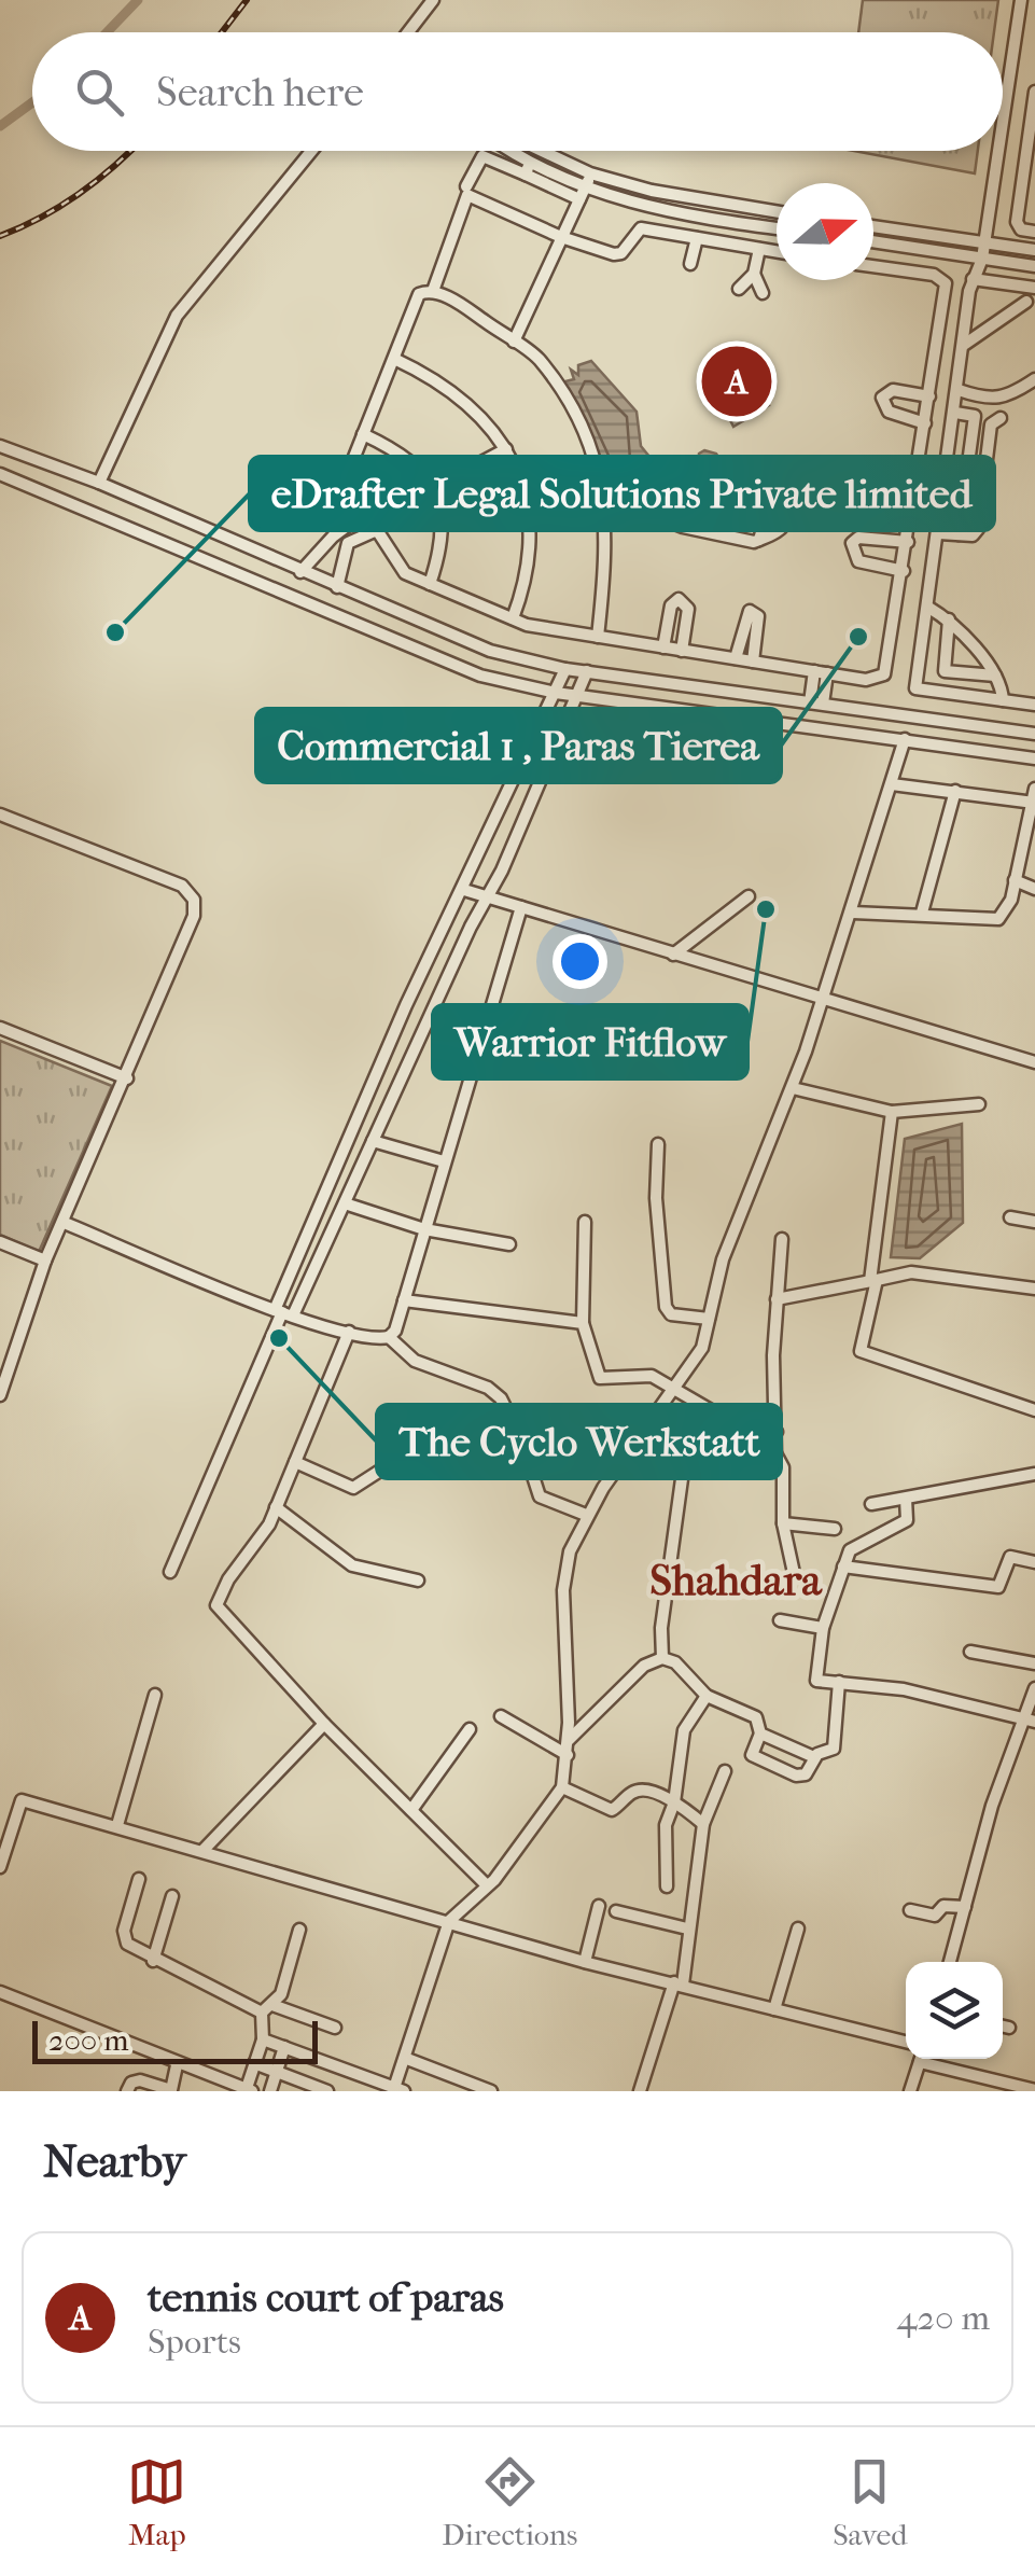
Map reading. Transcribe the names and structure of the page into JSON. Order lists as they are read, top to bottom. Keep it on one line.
{"districts":["Shahdara"],"places":["eDrafter Legal Solutions Private limited","Commercial 1 , Paras Tierea","Warrior Fitflow","The Cyclo Werkstatt"],"scale_bar":"200 m","north":"right","page":{"search":"Search here","pins":"A","scale":"200 m","heading":"Nearby","list":[{"mark":"A","name":"tennis court of paras","note":"Sports","value":"420 m"}],"nav":["Map","Directions","Saved"]}}
